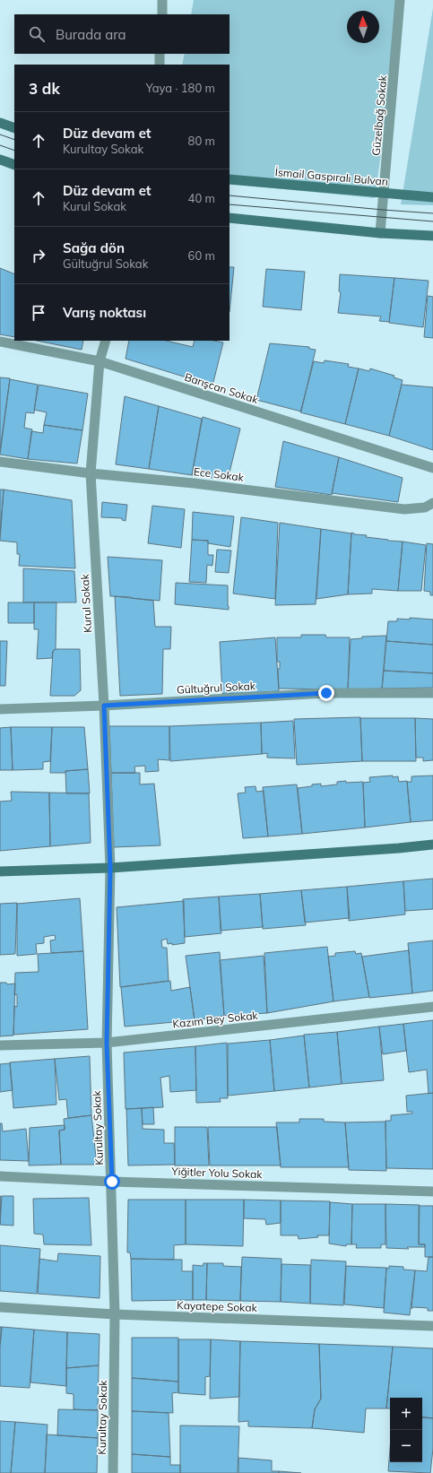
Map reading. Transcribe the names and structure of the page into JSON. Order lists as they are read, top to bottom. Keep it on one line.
{"streets":{"main road":["İsmail Gaspıralı Bulvarı"],"street":["Güzelbağ Sokak","Barışcan Sokak","Ece Sokak","Kurul Sokak","Gültuğrul Sokak","Kazım Bey Sokak","Kurultay Sokak","Yiğitler Yolu Sokak","Kayatepe Sokak"]},"crossings":[["Güzelbağ Sokak","İsmail Gaspıralı Bulvarı"],["Barışcan Sokak","Kurul Sokak"],["Ece Sokak","Kurul Sokak"],["Kurul Sokak","Gültuğrul Sokak"],["Kurul Sokak","Kurultay Sokak"],["Kazım Bey Sokak","Kurultay Sokak"],["Kurultay Sokak","Yiğitler Yolu Sokak"],["Kurultay Sokak","Kayatepe Sokak"]],"north":"top","page":{"search":"Burada ara","heading":["3 dk","Yaya · 180 m"],"list":[["Düz devam et","Kurultay Sokak","80 m"],["Düz devam et","Kurul Sokak","40 m"],["Sağa dön","Gültuğrul Sokak","60 m"],"Varış noktası"],"map_buttons":["+","−"]}}
